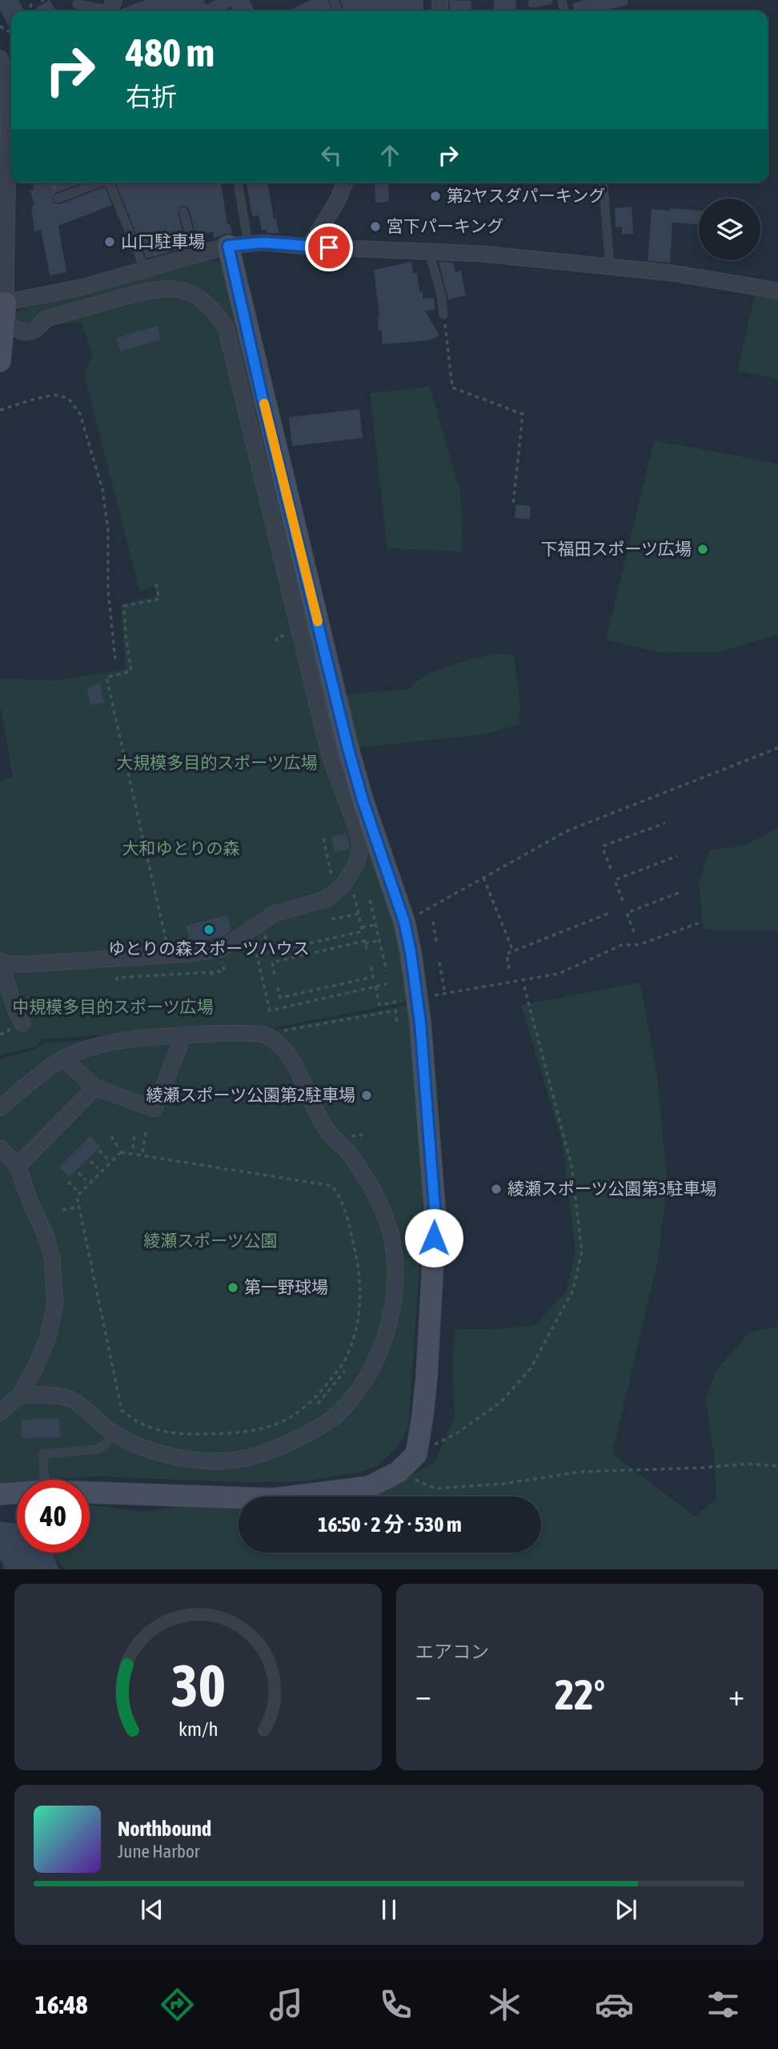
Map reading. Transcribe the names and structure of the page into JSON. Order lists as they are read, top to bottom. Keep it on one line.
{"parks":["大規模多目的スポーツ広場","大和ゆとりの森","中規模多目的スポーツ広場","綾瀬スポーツ公園"],"places":["第2ヤスダパーキング","宮下パーキング","山口駐車場","下福田スポーツ広場","ゆとりの森スポーツハウス","綾瀬スポーツ公園第2駐車場","綾瀬スポーツ公園第3駐車場","第一野球場"],"page":{"turn":["480 m","右折"],"limit":"40","trip":"16:50 · 2 分 · 530 m","tile":"エアコン","heat":["−","22°","+"],"song":["Northbound","June Harbor"],"tabs":"16:48","gauge":["30","km/h"]}}
